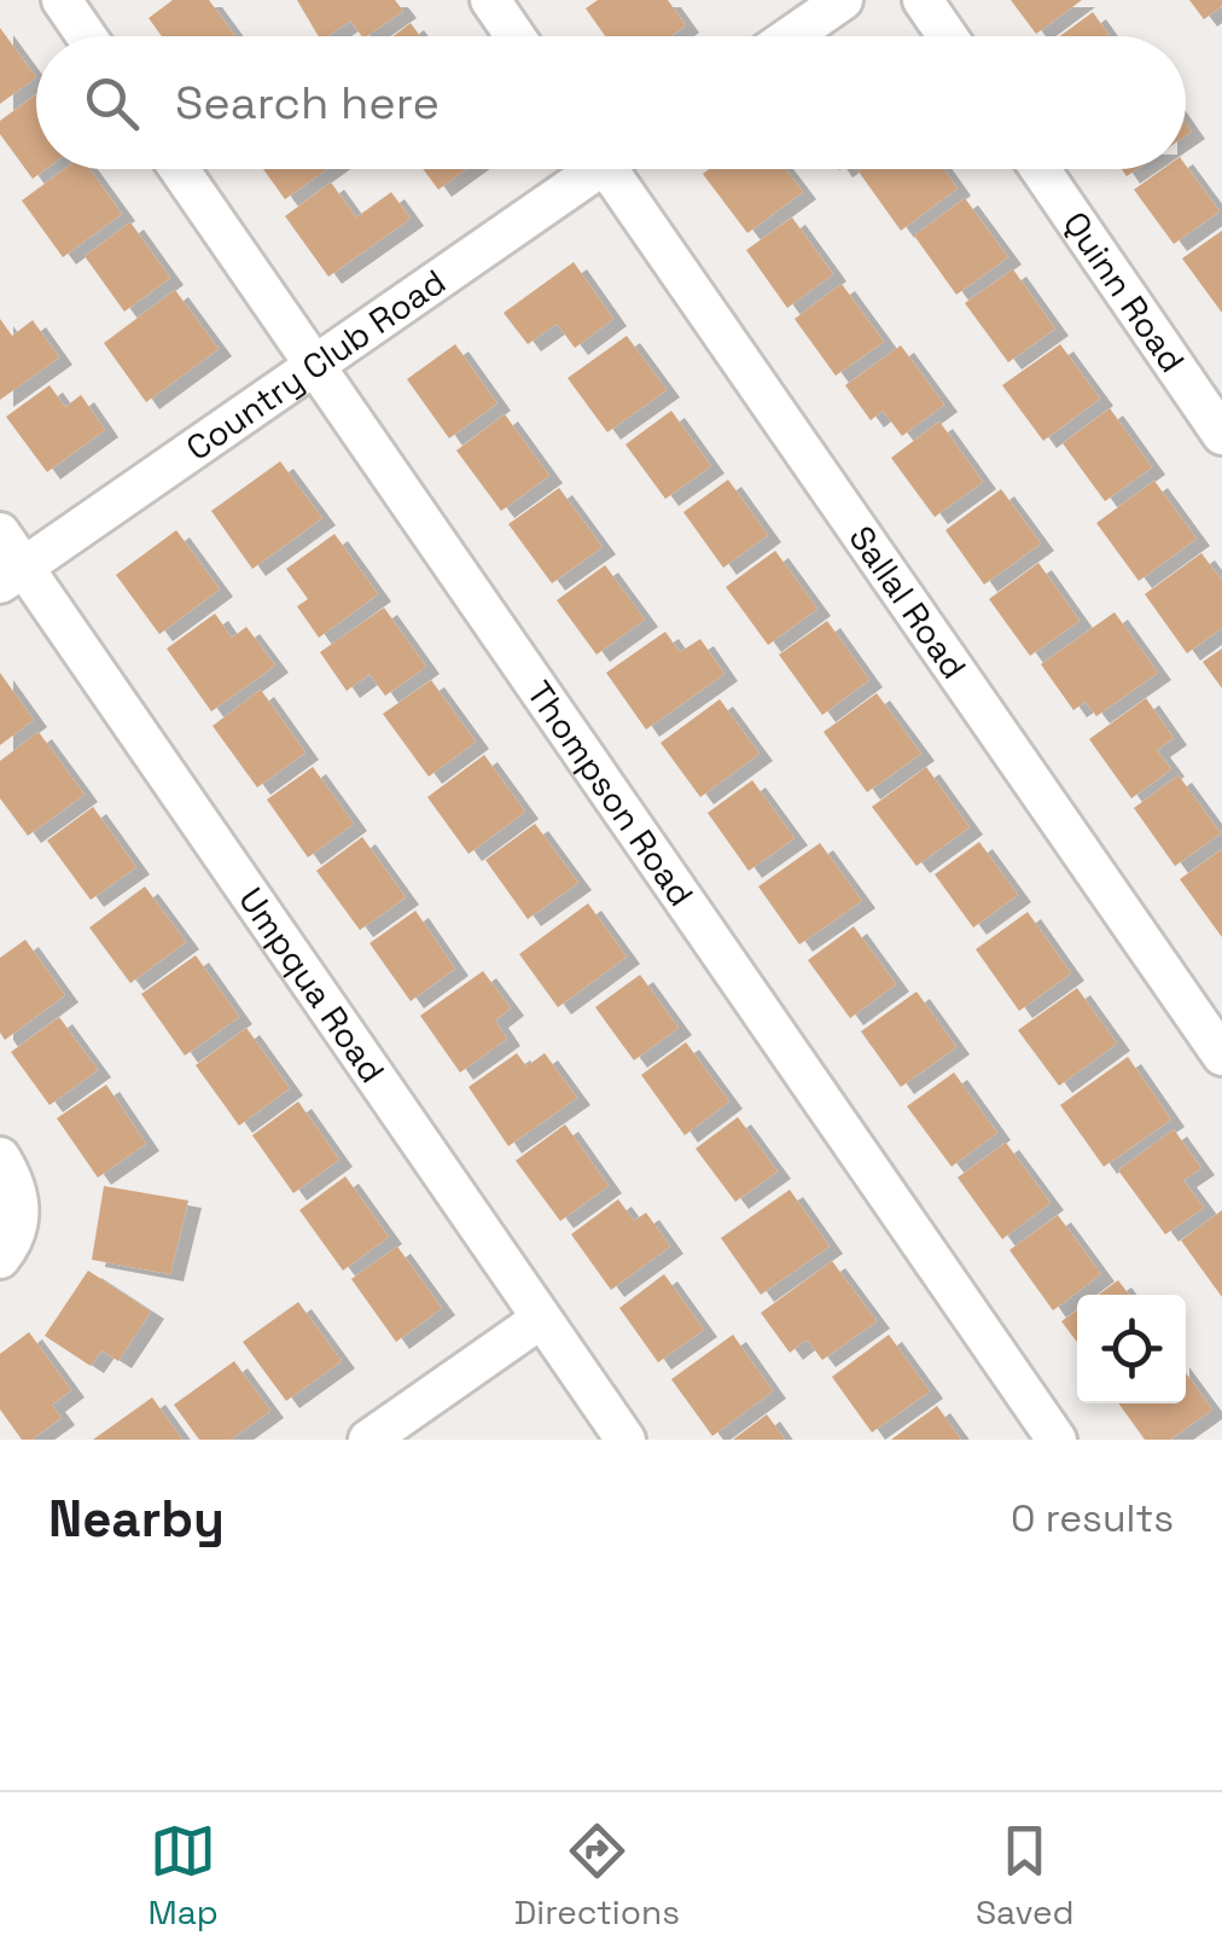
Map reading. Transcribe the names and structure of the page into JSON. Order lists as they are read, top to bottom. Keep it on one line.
{"streets":{"street":["Quinn Road","Country Club Road","Sallal Road","Thompson Road","Umpqua Road"]},"crossings":[["Country Club Road","Thompson Road"],["Country Club Road","Umpqua Road"]],"page":{"search":"Search here","heading":["Nearby","0 results"],"nav":["Map","Directions","Saved"]}}
